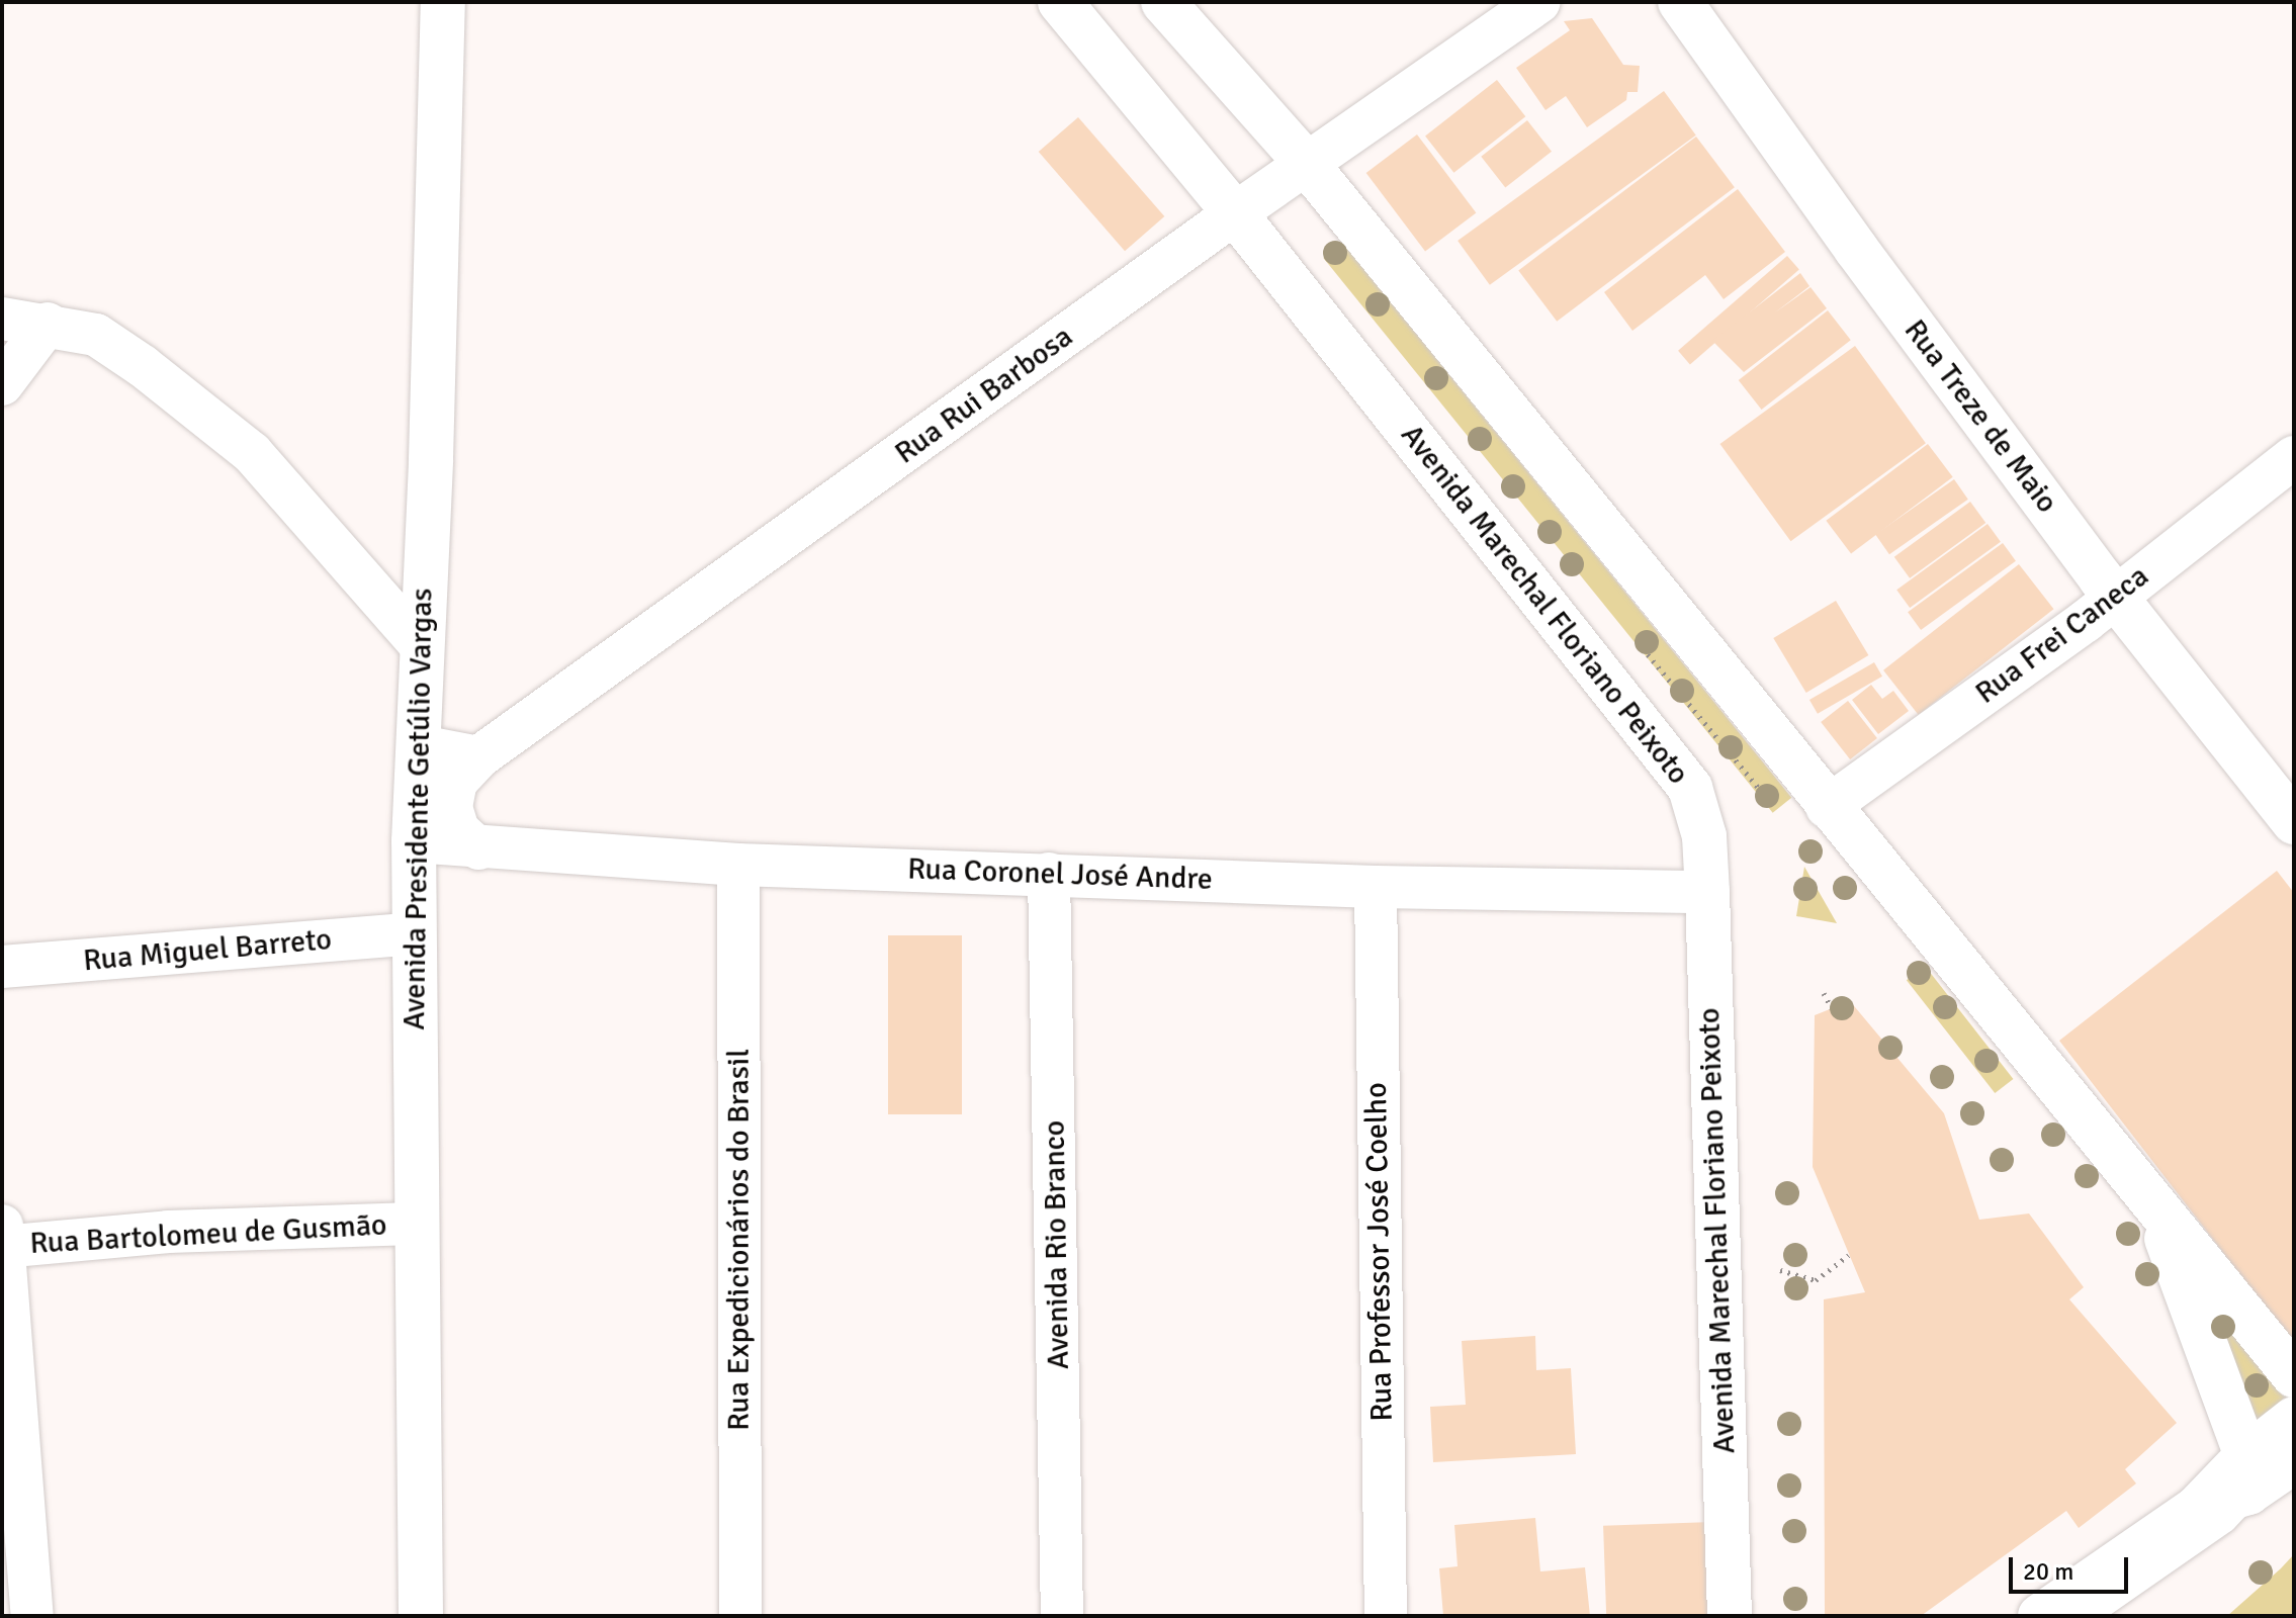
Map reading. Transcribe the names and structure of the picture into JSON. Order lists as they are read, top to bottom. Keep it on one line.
{"streets":{"main road":["Rua Treze de Maio","Avenida Marechal Floriano Peixoto","Avenida Presidente Getúlio Vargas"],"street":["Rua Rui Barbosa","Rua Frei Caneca","Rua Coronel José Andre","Rua Miguel Barreto","Rua Bartolomeu de Gusmão","Rua Expedicionários do Brasil","Avenida Rio Branco","Rua Professor José Coelho"]},"crossings":[["Rua Rui Barbosa","Avenida Marechal Floriano Peixoto"],["Rua Rui Barbosa","Rua Coronel José Andre"],["Rua Treze de Maio","Rua Frei Caneca"],["Avenida Marechal Floriano Peixoto","Rua Coronel José Andre"],["Avenida Presidente Getúlio Vargas","Rua Coronel José Andre"],["Avenida Presidente Getúlio Vargas","Rua Miguel Barreto"],["Avenida Presidente Getúlio Vargas","Rua Bartolomeu de Gusmão"],["Rua Coronel José Andre","Rua Expedicionários do Brasil"],["Rua Coronel José Andre","Avenida Rio Branco"],["Rua Coronel José Andre","Rua Professor José Coelho"]],"scale_bar":"20 m"}
